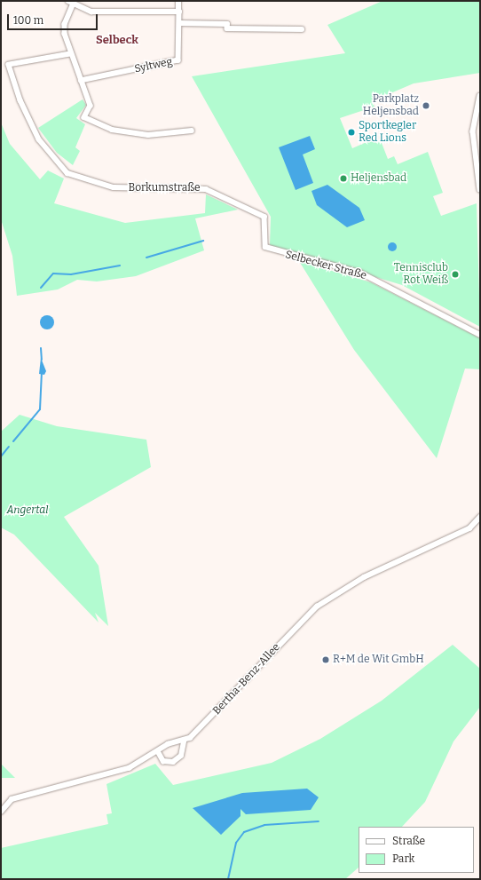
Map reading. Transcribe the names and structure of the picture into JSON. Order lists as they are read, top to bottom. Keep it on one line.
{"streets":{"street":["Syltweg","Borkumstraße","Selbecker Straße","Bertha-Benz-Allee"]},"crossings":[["Borkumstraße","Selbecker Straße"]],"districts":["Selbeck"],"parks":["Angertal"],"places":["Parkplatz Heljensbad","Sportkegler Red Lions","Heljensbad","Tennisclub Rot Weiß","R+M de Wit GmbH"],"legend":["Straße","Park"],"scale_bar":"100 m"}
